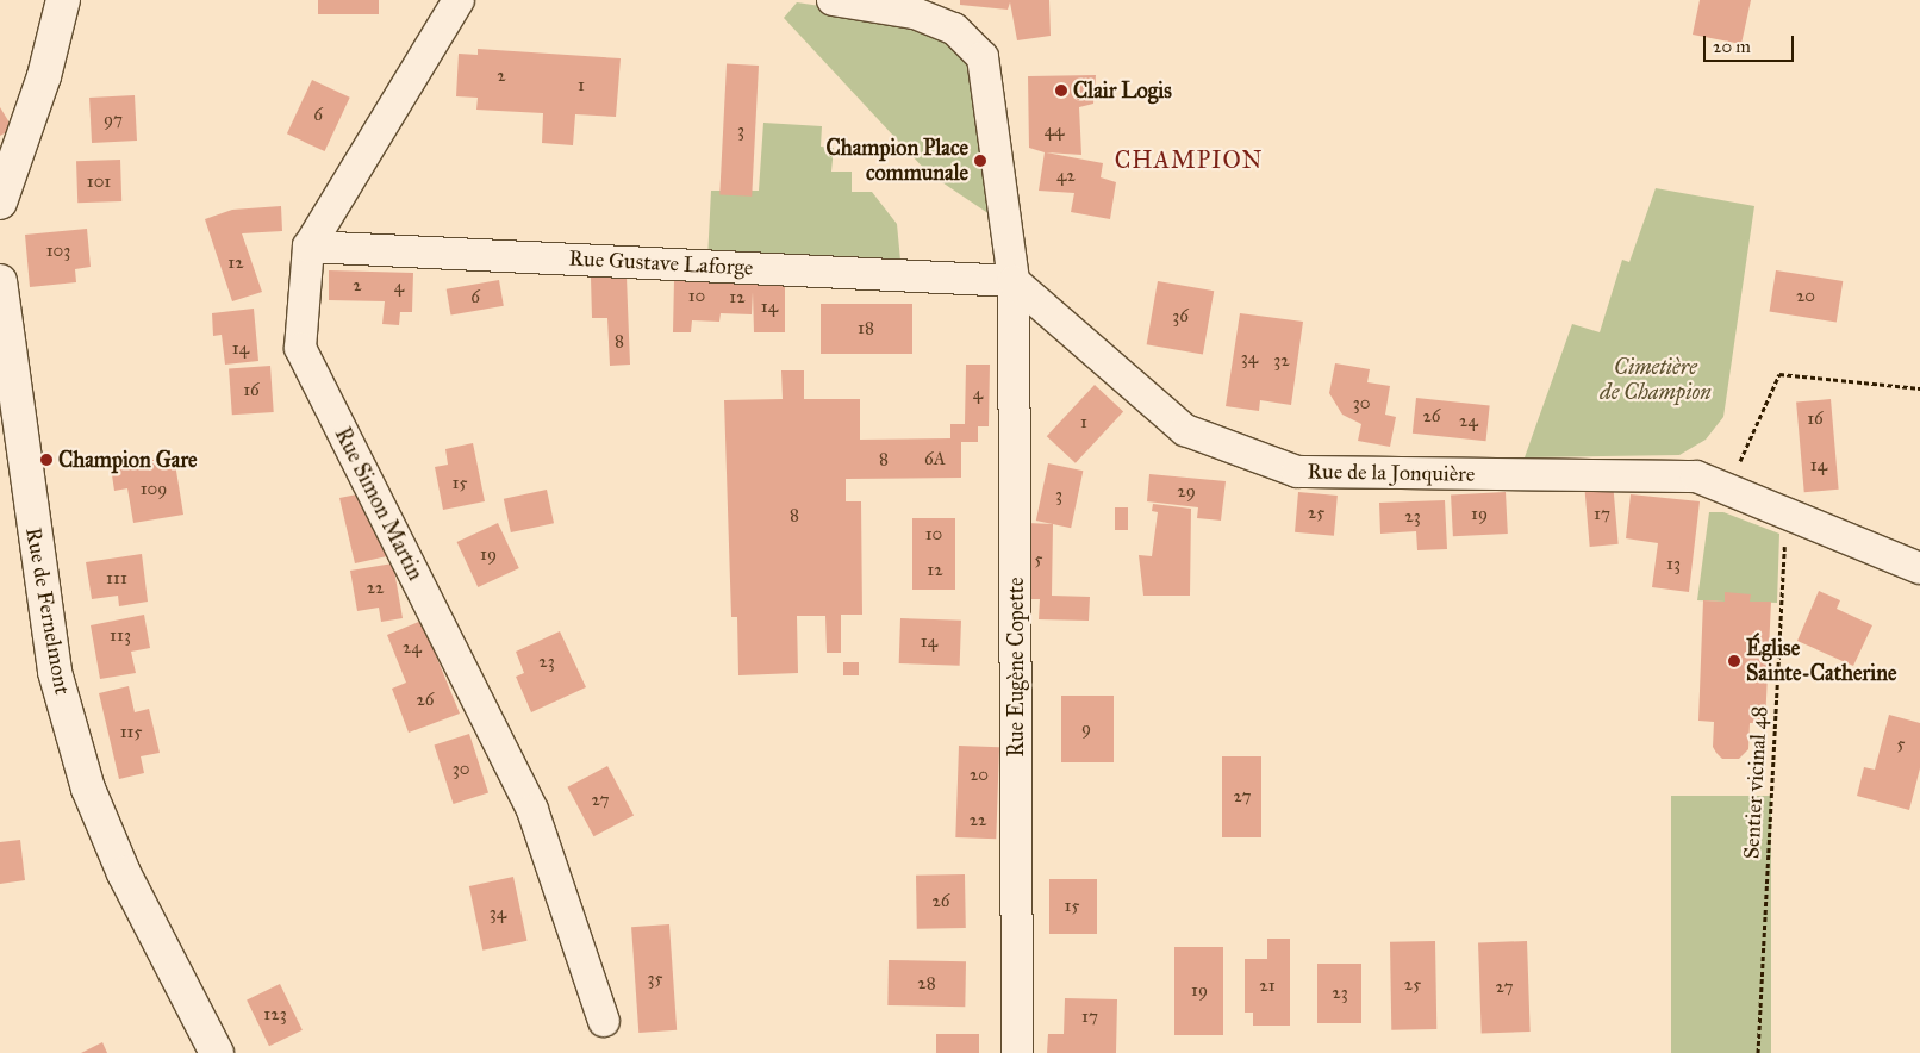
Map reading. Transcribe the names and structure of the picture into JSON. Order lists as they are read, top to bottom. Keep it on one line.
{"streets":{"street":["Rue Gustave Laforge","Rue de la Jonquière","Rue Simon Martin","Rue de Fernelmont","Rue Eugène Copette"],"path":["Sentier vicinal 48"]},"crossings":[["Rue Gustave Laforge","Rue de la Jonquière"],["Rue Gustave Laforge","Rue Simon Martin"],["Rue Gustave Laforge","Rue Eugène Copette"],["Rue de la Jonquière","Rue Eugène Copette"],["Rue de la Jonquière","Sentier vicinal 48"]],"districts":["CHAMPION"],"parks":["Cimetière de Champion"],"places":["Clair Logis","Champion Place communale","Champion Gare","Église Sainte-Catherine"],"house_numbers":["2","1","6","97","3","44","42","101","103","12","2","4","10","20","6","12","14","36","18","8","14","34","32","16","4","30","26","16","24","1","8","6A","14","15","109","29","3","25","19","17","8","23","10","19","5","13","12","111","22","113","14","24","23","26","9","115","5","30","20","27","27","22","26","15","34","35","28","25","21","27","19","23","123","17"],"scale_bar":"20 m"}
